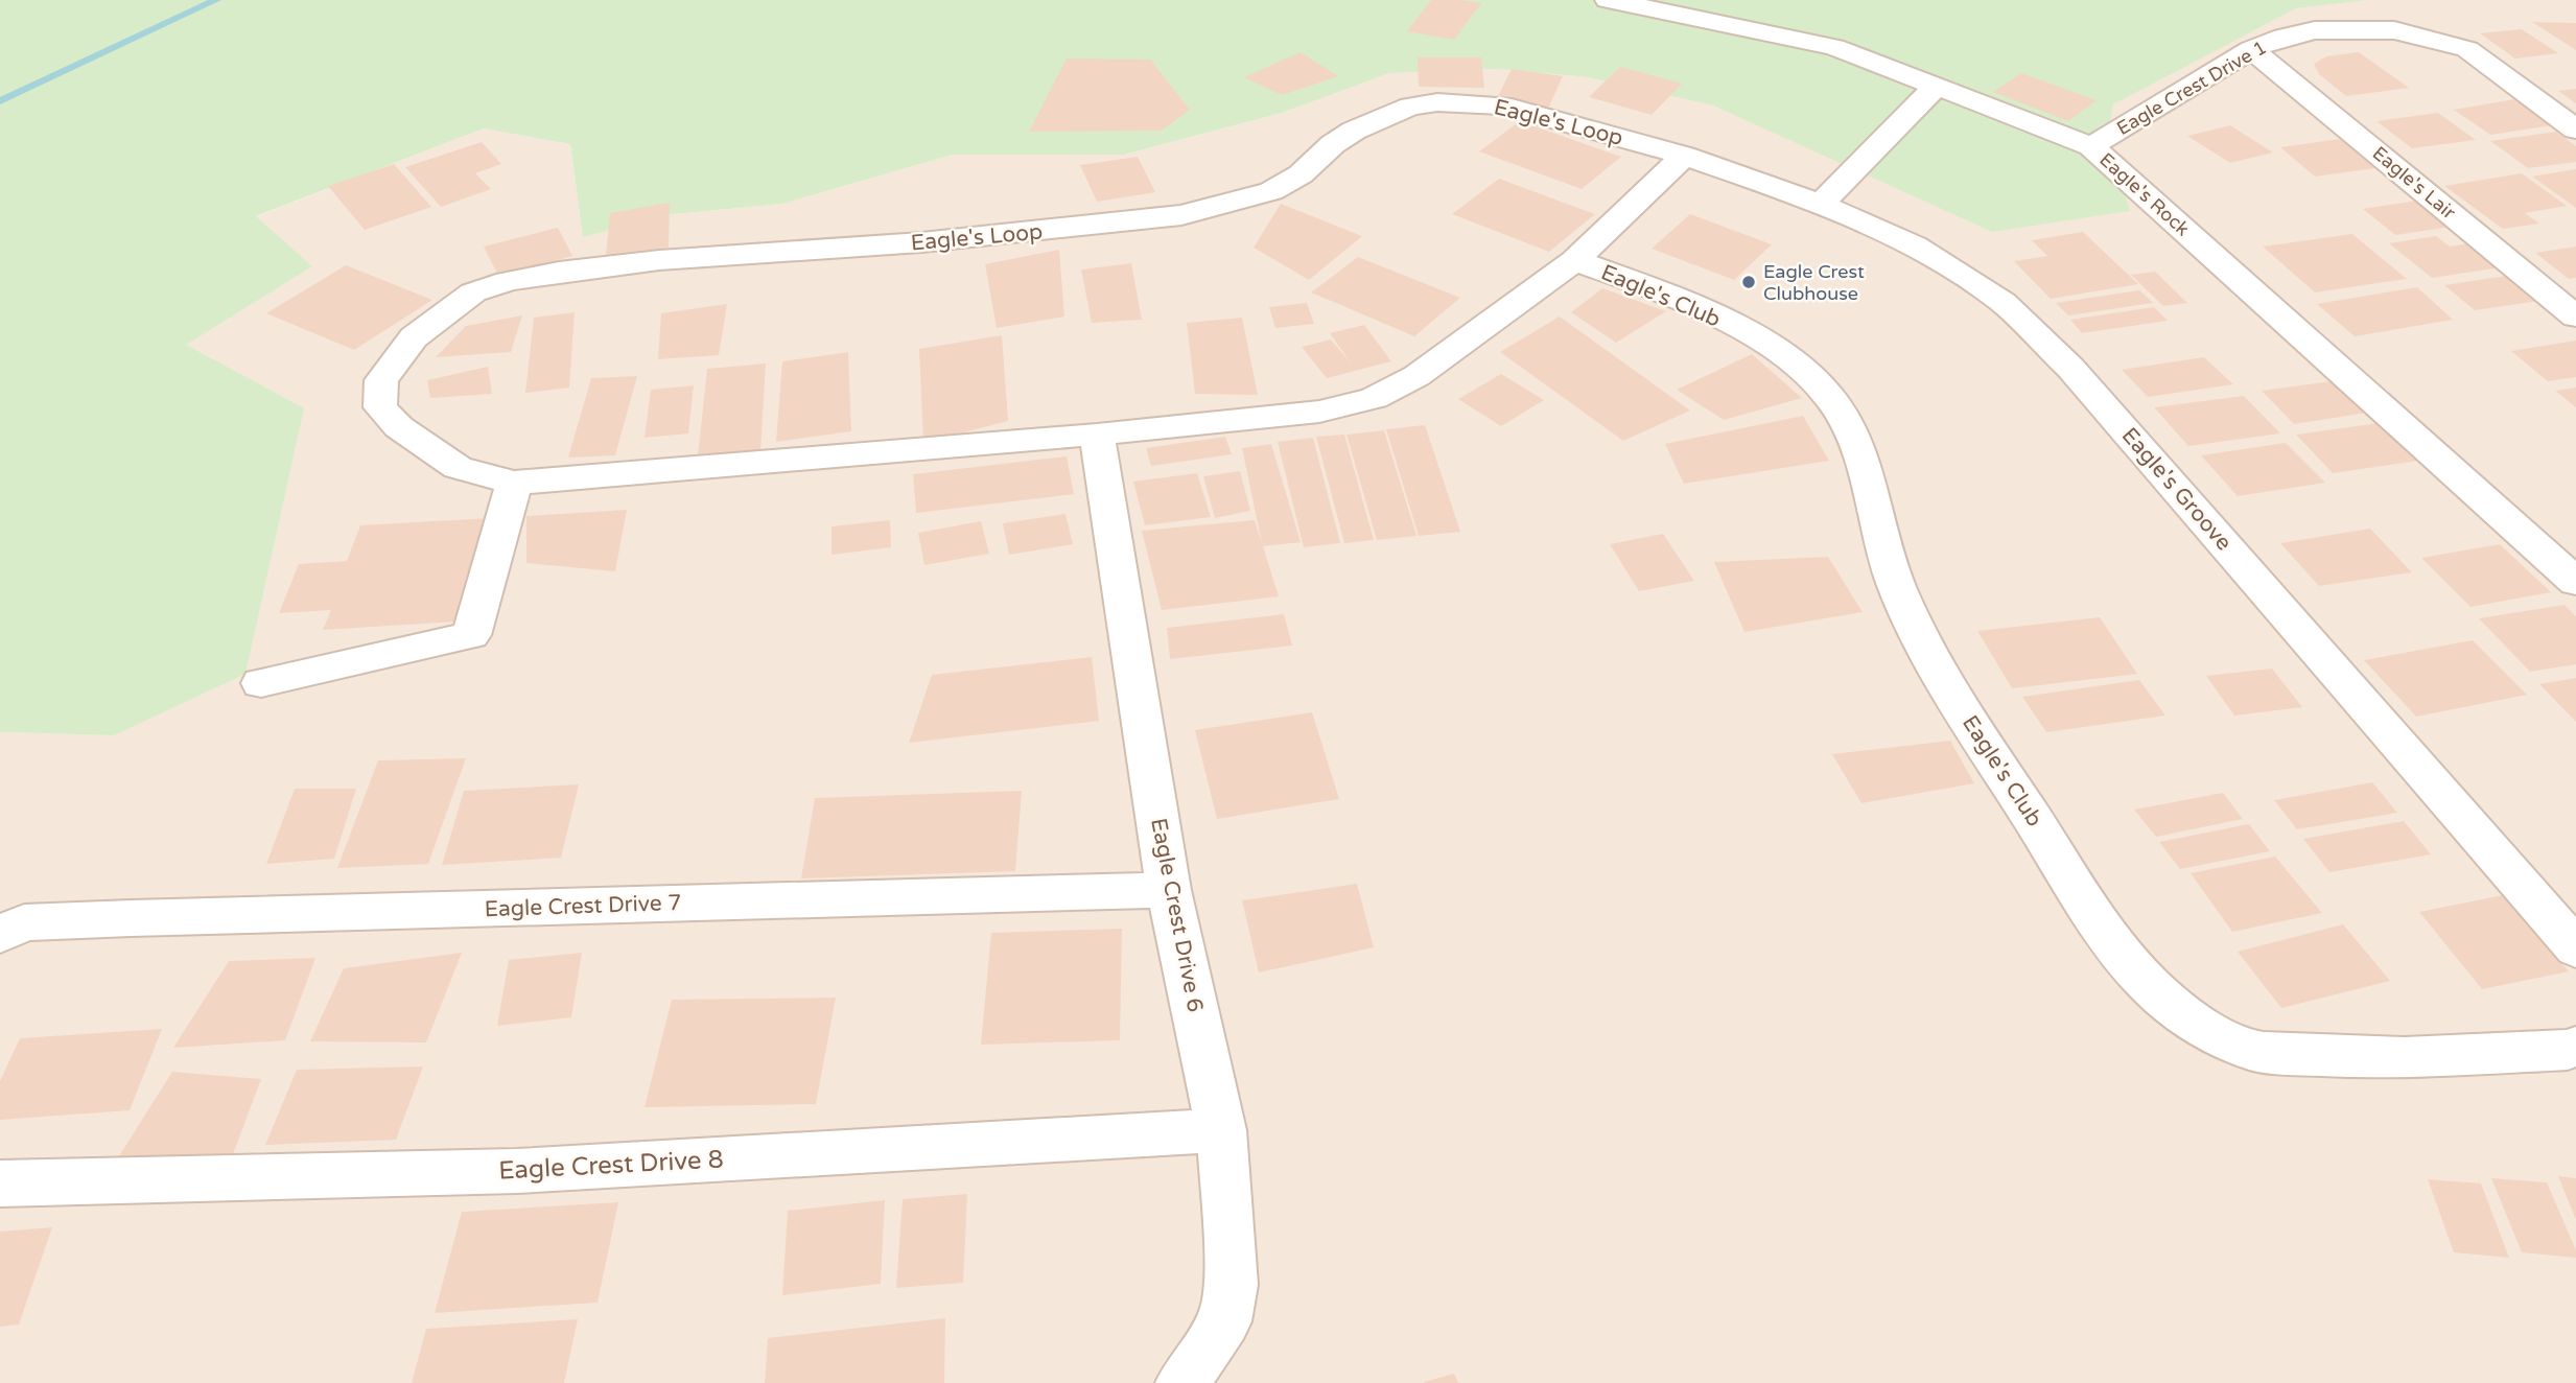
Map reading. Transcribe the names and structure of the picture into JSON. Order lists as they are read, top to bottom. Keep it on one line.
{"streets":{"street":["Eagle Crest Drive 1","Eagle's Loop","Eagle's Lair","Eagle's Rock","Eagle's Club","Eagle's Groove","Eagle Crest Drive 7","Eagle Crest Drive 6","Eagle Crest Drive 8"]},"crossings":[["Eagle Crest Drive 1","Eagle's Lair"],["Eagle Crest Drive 1","Eagle's Rock"],["Eagle's Loop","Eagle's Club"],["Eagle's Loop","Eagle's Groove"],["Eagle's Loop","Eagle Crest Drive 6"],["Eagle Crest Drive 7","Eagle Crest Drive 6"],["Eagle Crest Drive 6","Eagle Crest Drive 8"]],"places":["Eagle Crest Clubhouse"]}
